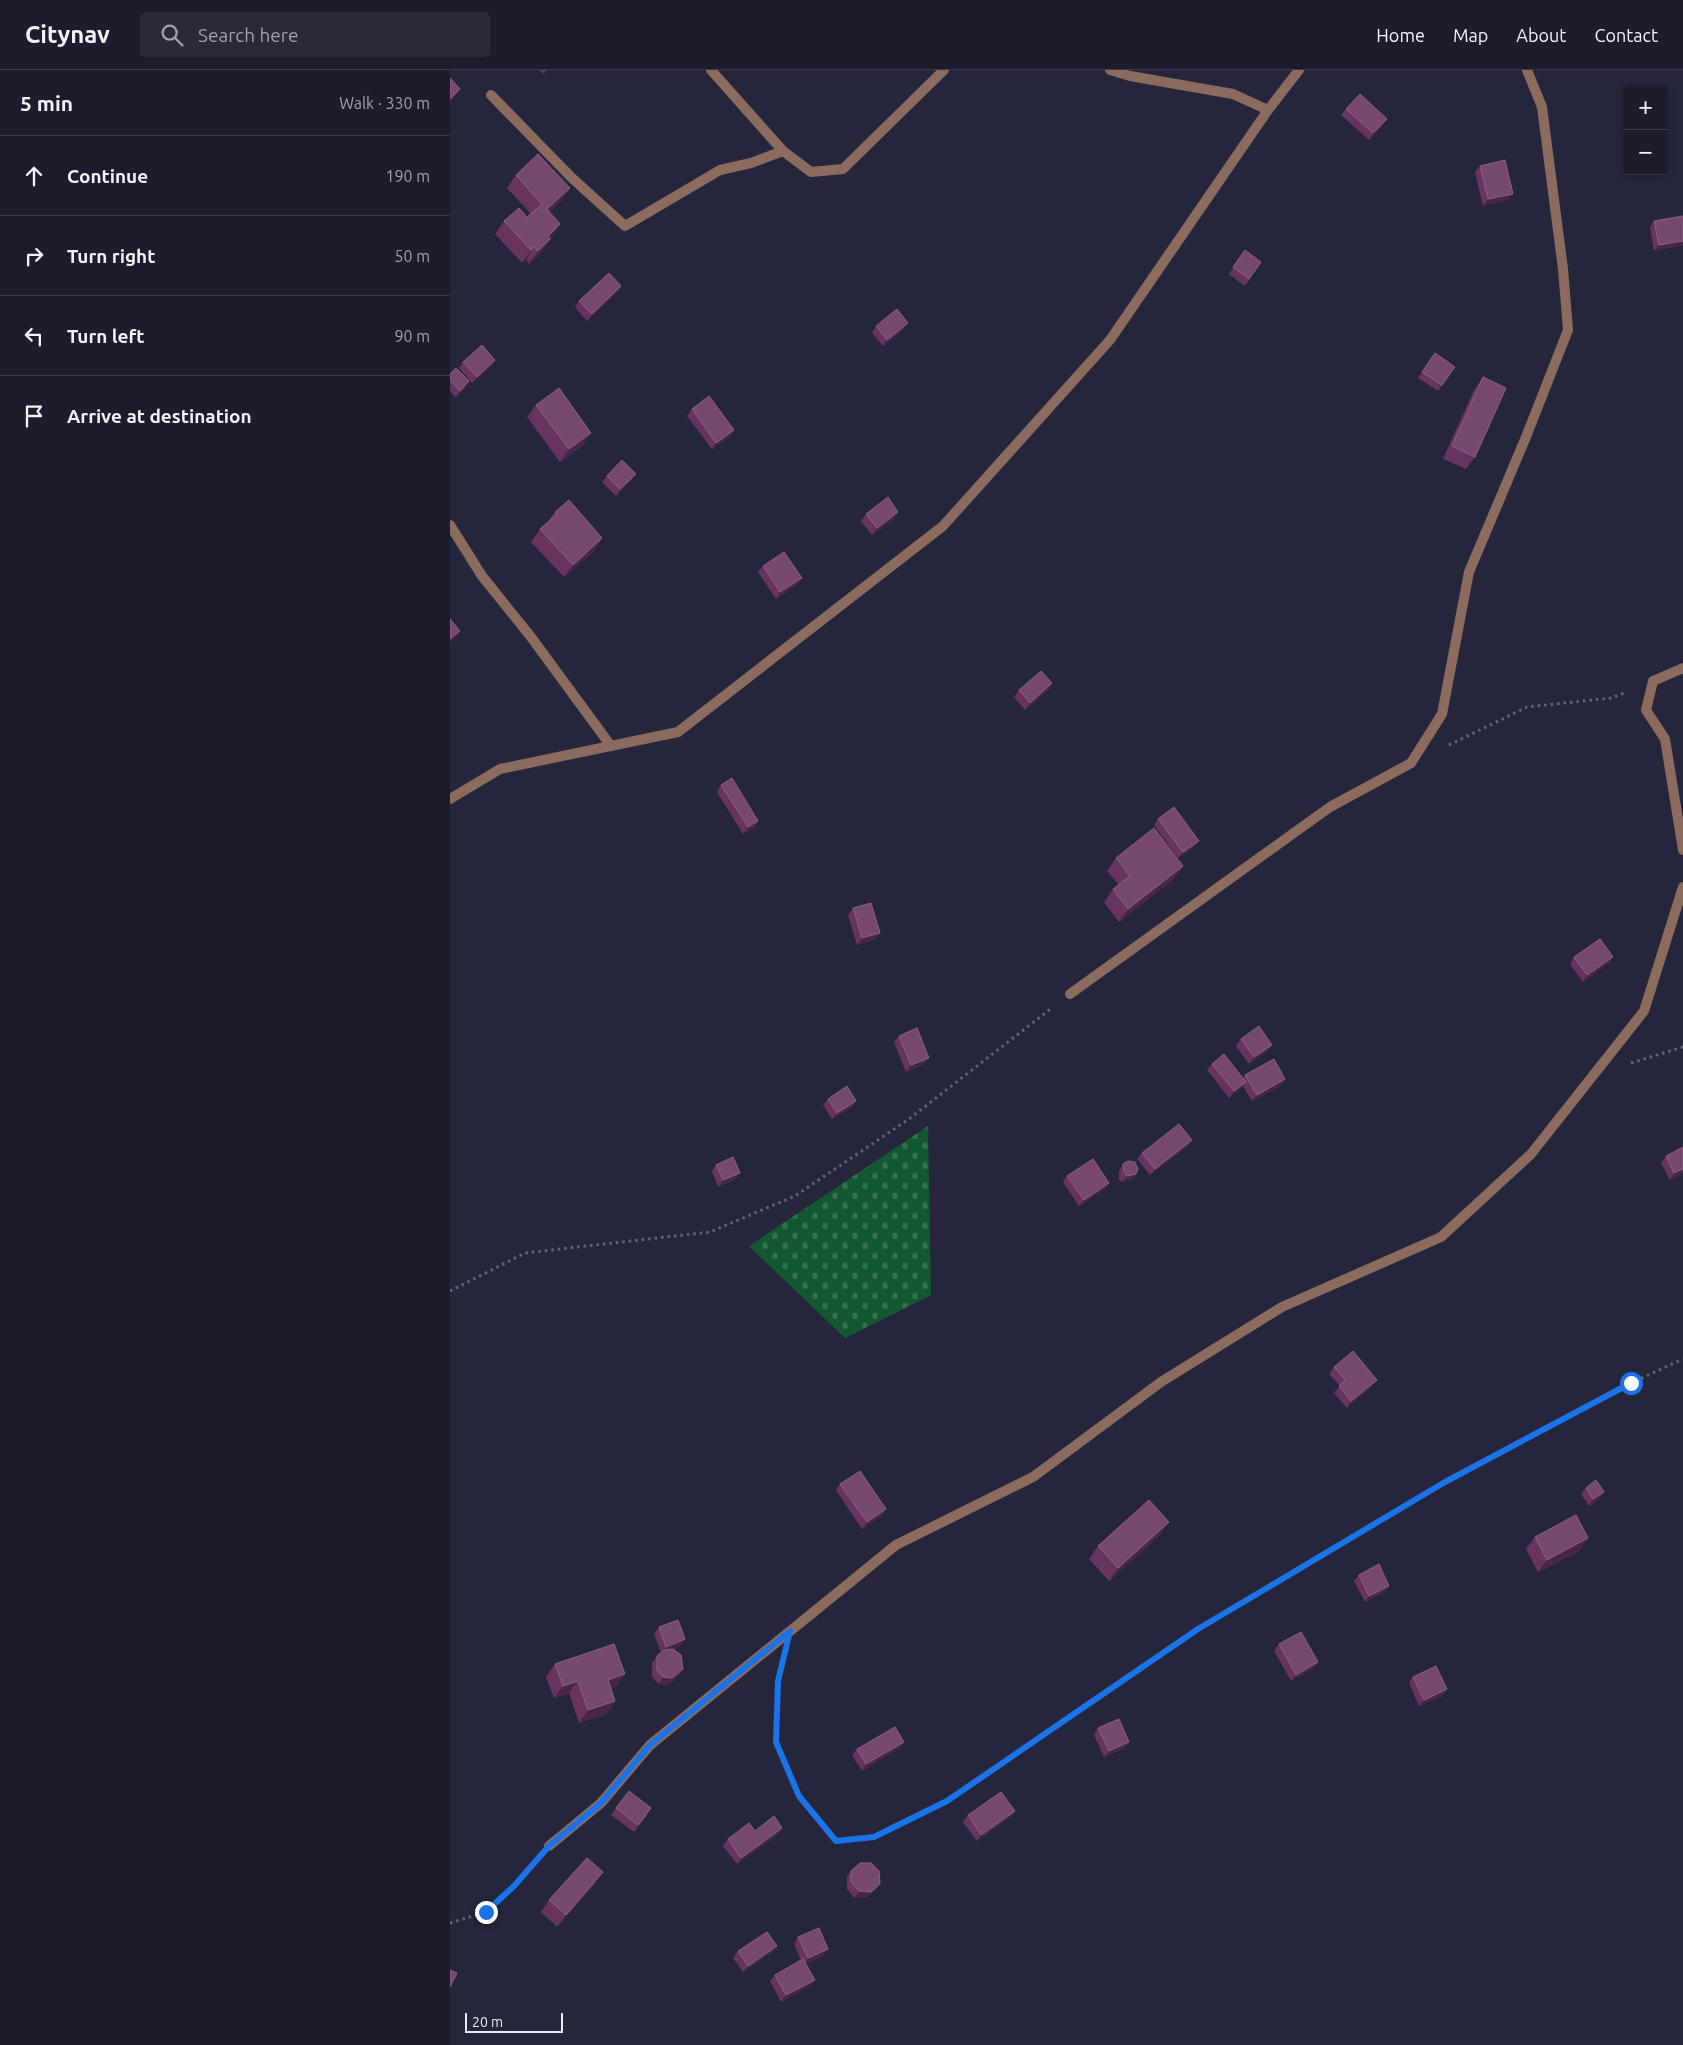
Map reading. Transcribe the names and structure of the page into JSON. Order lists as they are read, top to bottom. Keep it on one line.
{"scale_bar":"20 m","page":{"header":"Citynav","search":"Search here","nav":["Home","Map","About","Contact"],"heading":["5 min","Walk · 330 m"],"map_buttons":["+","−"],"list":[["Continue","190 m"],["Turn right","50 m"],["Turn left","90 m"],"Arrive at destination"],"scale":"20 m"}}
